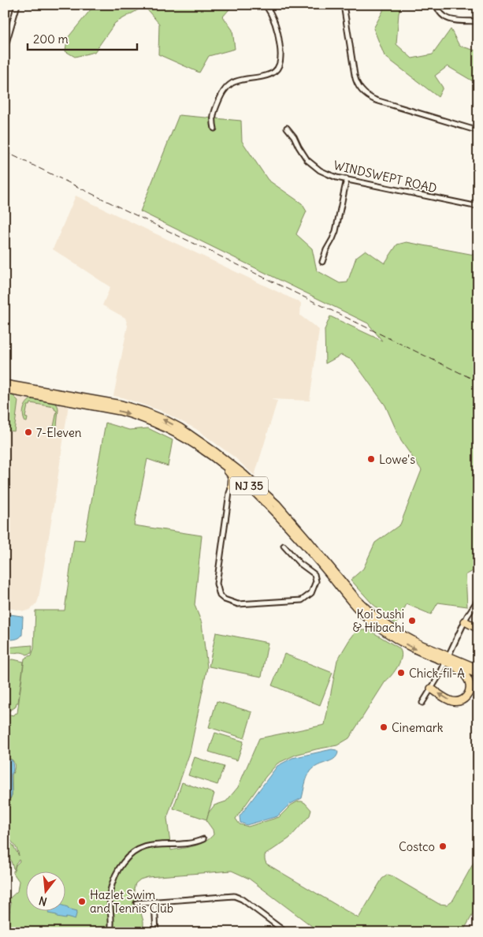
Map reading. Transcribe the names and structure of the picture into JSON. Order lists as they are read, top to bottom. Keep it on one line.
{"streets":{"highway":["NJ 35"],"street":["WINDSWEPT ROAD"]},"places":["7-Eleven","Lowe's","Koi Sushi & Hibachi","Chick-fil-A","Cinemark","Costco","Hazlet Swim and Tennis Club"],"scale_bar":"200 m","north":"bottom"}
